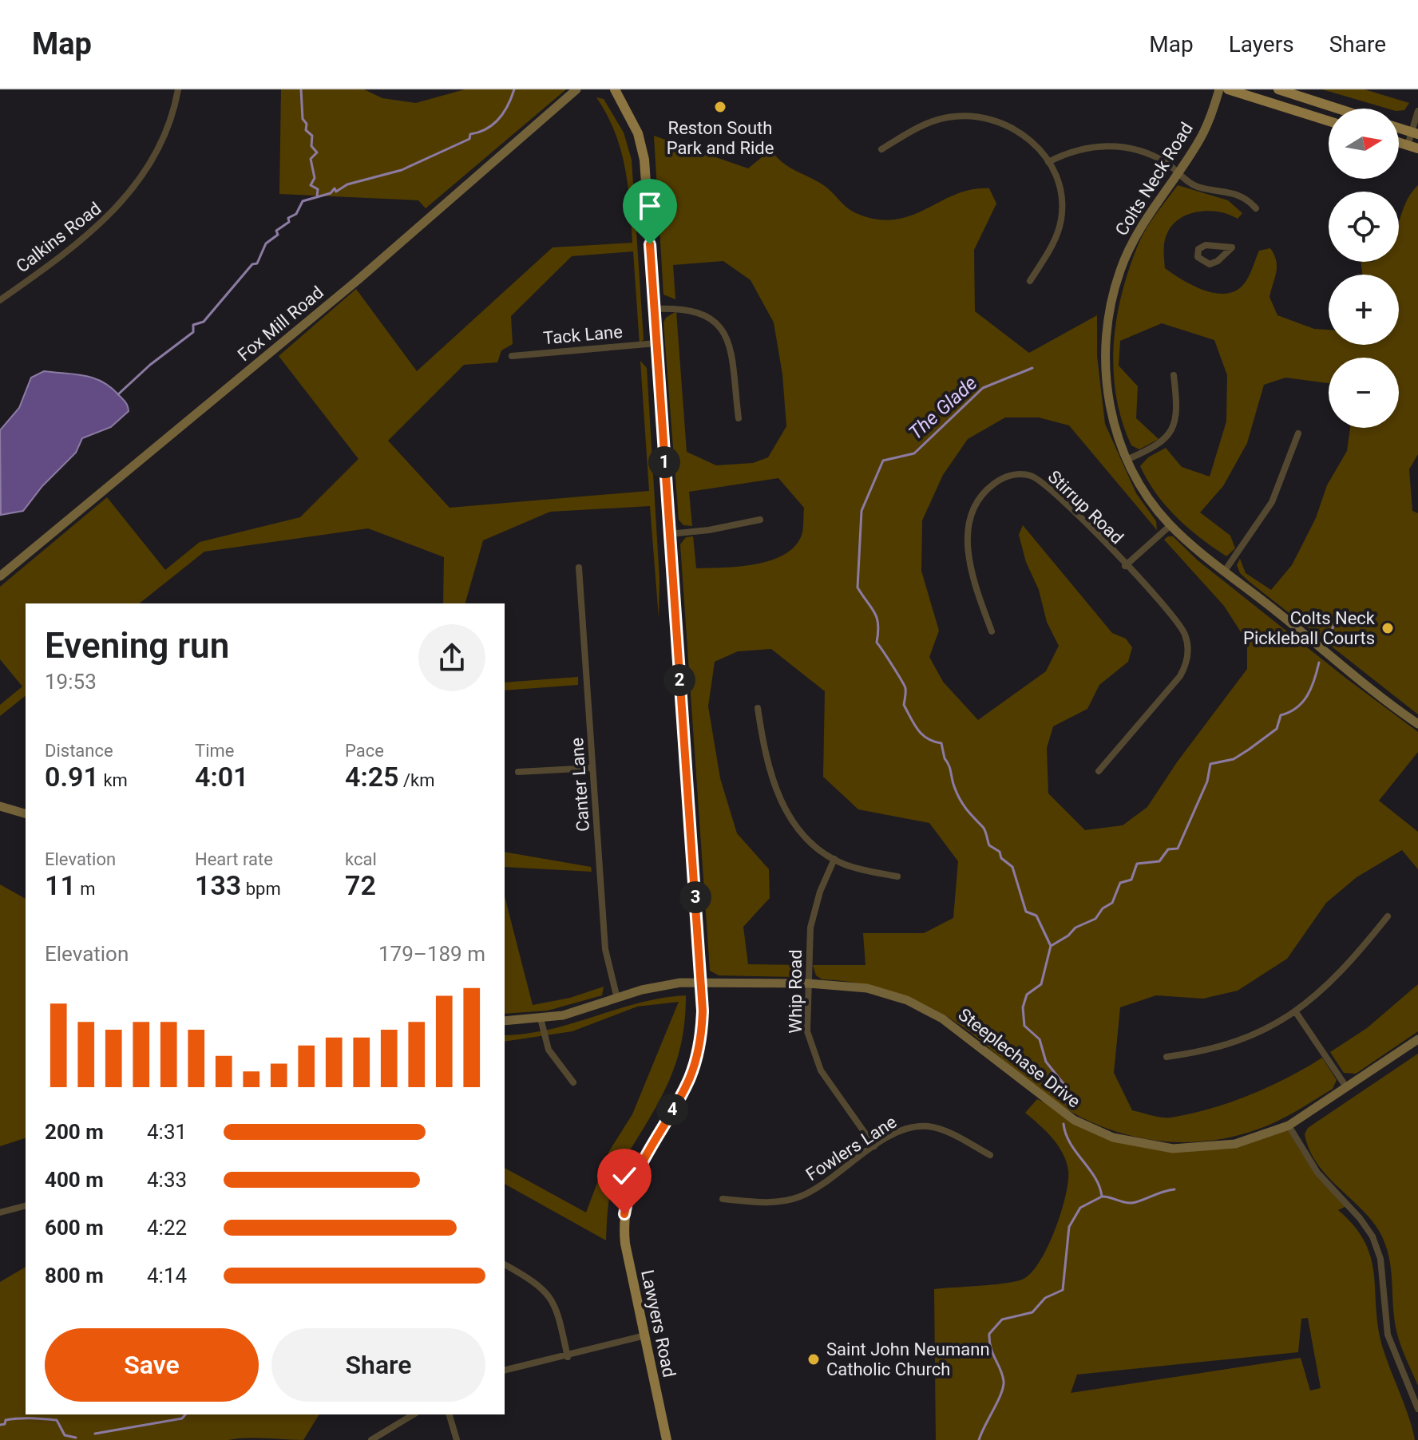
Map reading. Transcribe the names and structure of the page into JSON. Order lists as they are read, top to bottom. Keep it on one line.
{"streets":{"main road":["Lawyers Road"],"street":["Colts Neck Road","Calkins Road","Fox Mill Road","Tack Lane","Stirrup Road","Canter Lane","Whip Road","Steeplechase Drive","Fowlers Lane"]},"crossings":[["Colts Neck Road","Stirrup Road"],["Tack Lane","Lawyers Road"],["Canter Lane","Steeplechase Drive"],["Whip Road","Steeplechase Drive"],["Whip Road","Fowlers Lane"],["Steeplechase Drive","Lawyers Road"]],"water":["The Glade"],"places":["Reston South Park and Ride","Colts Neck Pickleball Courts","Saint John Neumann Catholic Church"],"north":"right","page":{"header":"Map","nav":["Map","Layers","Share"],"map_buttons":["+","−"],"pins":["1","2","3","4"],"heading":["Evening run","19:53"],"stats":[["Distance","0.91 km"],["Time","4:01"],["Pace","4:25 /km"],["Elevation","11 m"],["Heart rate","133 bpm"],["kcal","72"]],"chart":["Elevation","179–189 m"],"list":[{"name":"200 m","note":"4:31"},{"name":"400 m","note":"4:33"},{"name":"600 m","note":"4:22"},{"name":"800 m","note":"4:14"}],"buttons":["Save","Share"]}}
